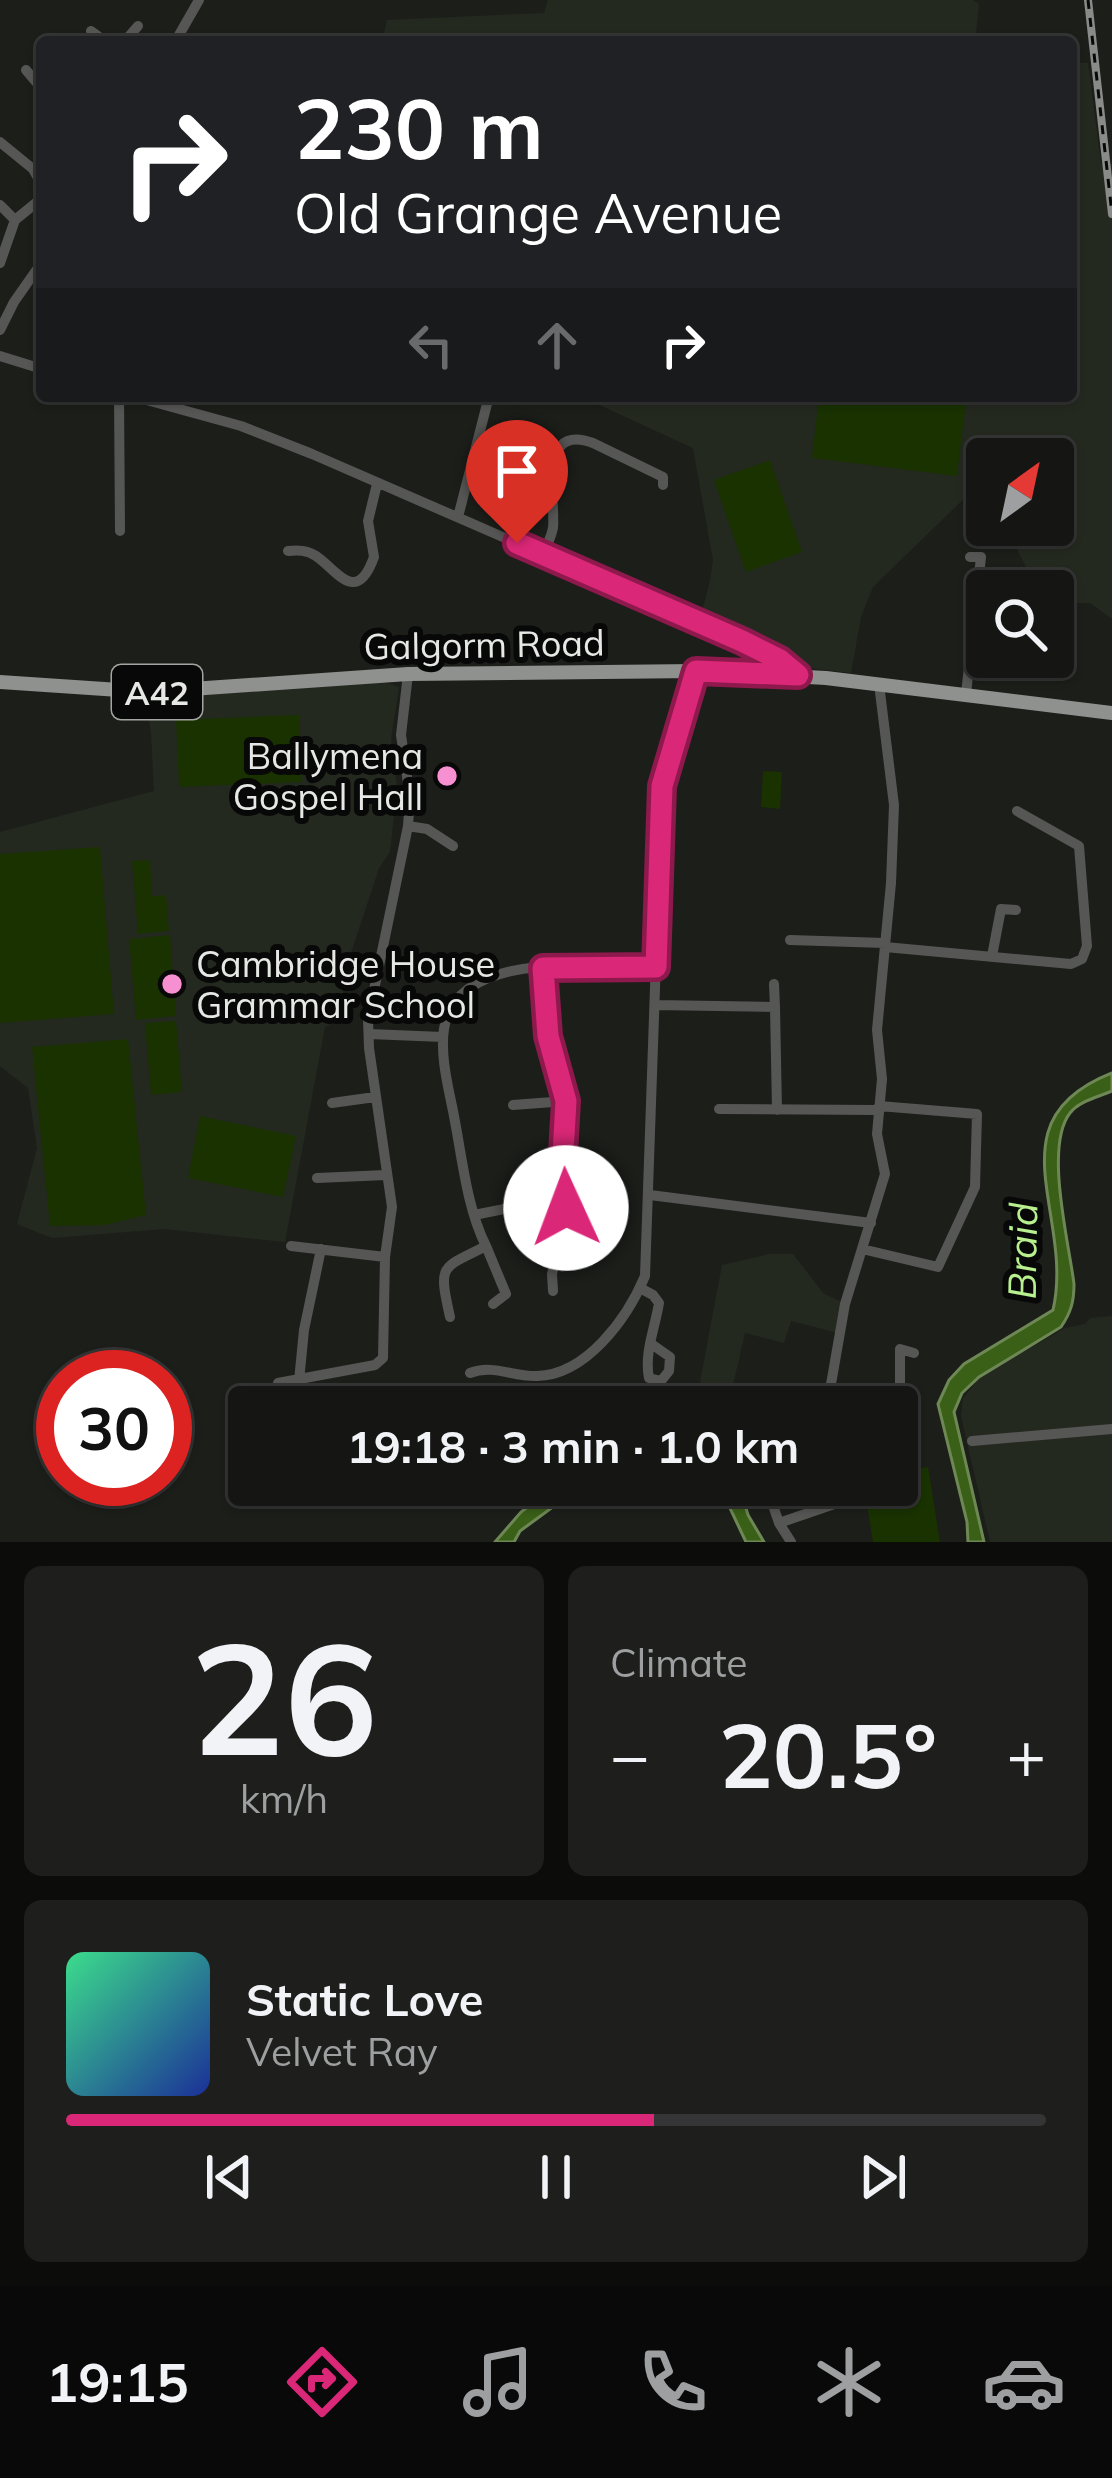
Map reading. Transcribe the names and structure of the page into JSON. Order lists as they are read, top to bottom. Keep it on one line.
{"streets":{"main road":["Galgorm Road","A42"]},"water":["Braid"],"places":["Ballymena Gospel Hall","Cambridge House Grammar School"],"north":"top right","page":{"turn":["230 m","Old Grange Avenue"],"limit":"30","trip":"19:18 · 3 min · 1.0 km","tile":[["26","km/h"],"Climate"],"heat":["−","20.5°","+"],"song":["Static Love","Velvet Ray"],"tabs":"19:15"}}
